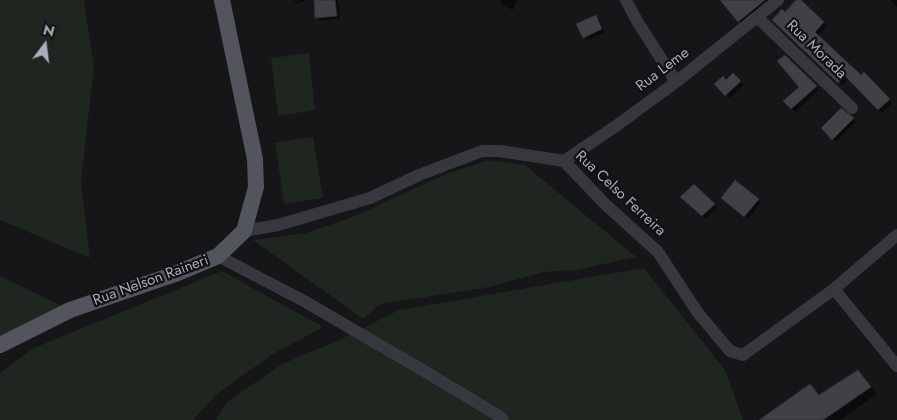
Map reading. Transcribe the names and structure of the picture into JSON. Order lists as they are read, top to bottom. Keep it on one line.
{"streets":{"main road":["Rua Nelson Raineri"],"street":["Rua Morada","Rua Leme","Rua Celso Ferreira"]},"crossings":[["Rua Morada","Rua Leme"],["Rua Leme","Rua Celso Ferreira"],["Rua Celso Ferreira","Rua Nelson Raineri"]],"north":"top"}
